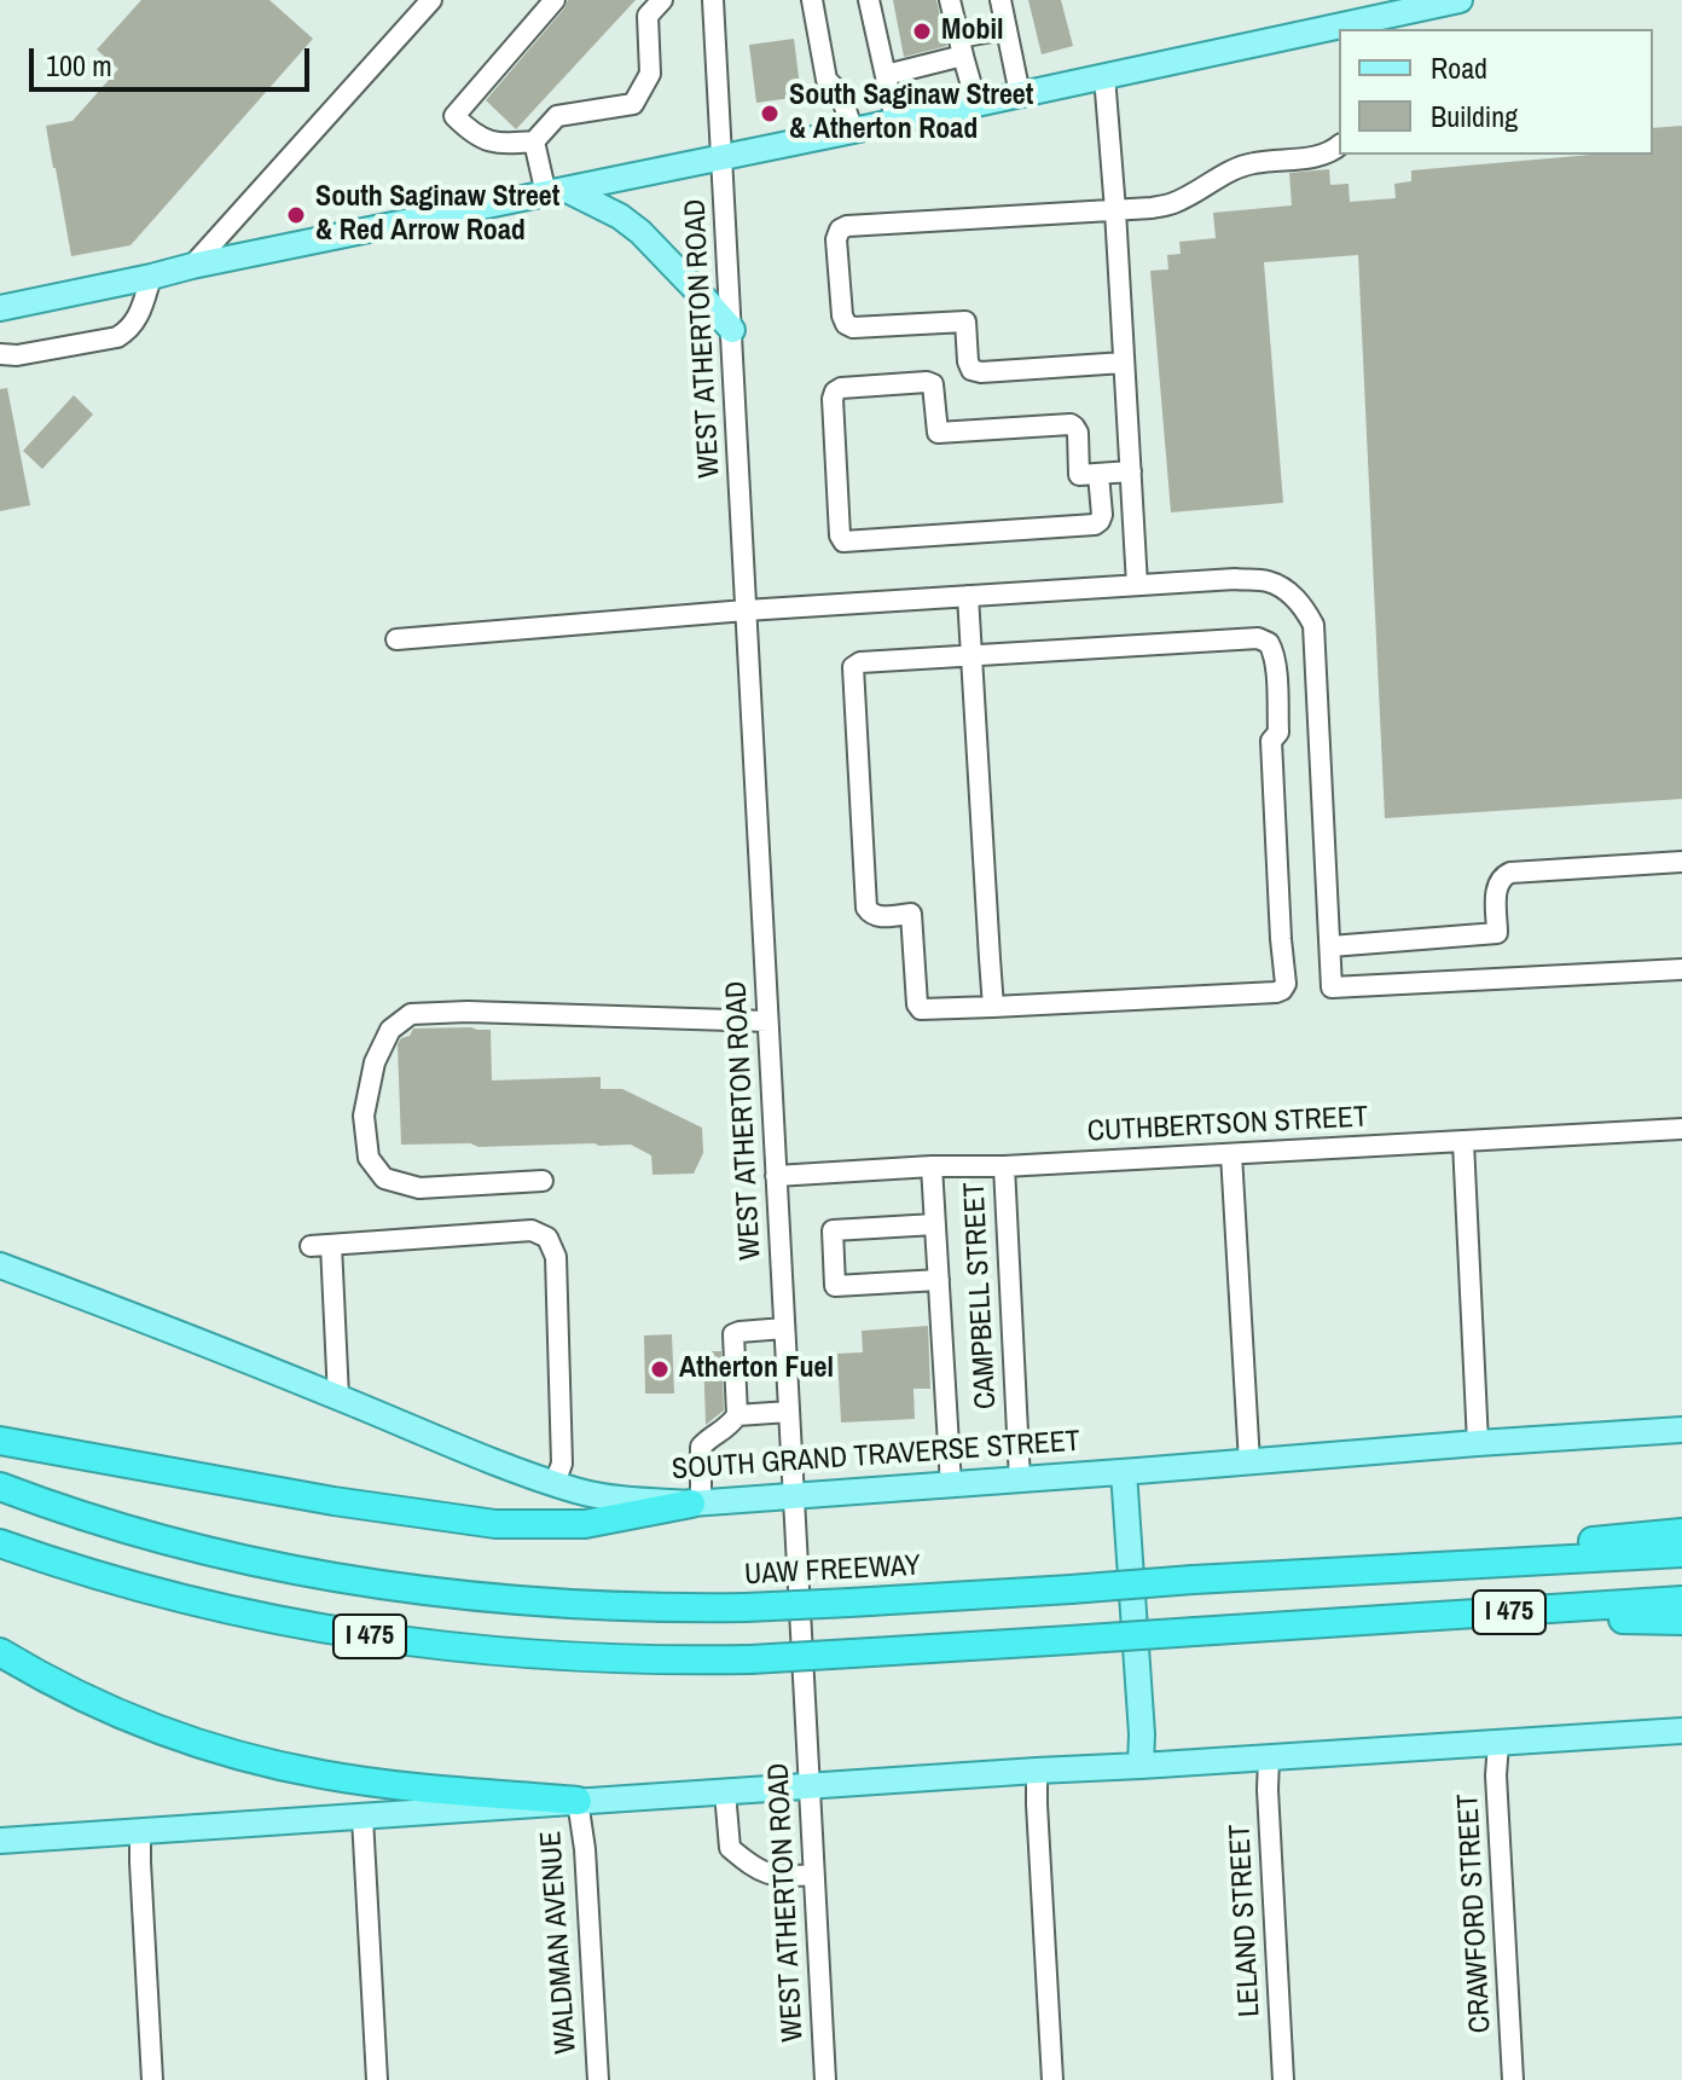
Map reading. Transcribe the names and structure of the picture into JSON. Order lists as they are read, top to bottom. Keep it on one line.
{"streets":{"highway":["UAW FREEWAY","I 475"],"main road":["SOUTH GRAND TRAVERSE STREET"],"street":["WEST ATHERTON ROAD","CUTHBERTSON STREET","CAMPBELL STREET","CRAWFORD STREET","LELAND STREET","WALDMAN AVENUE"]},"crossings":[["WEST ATHERTON ROAD","CUTHBERTSON STREET"],["WEST ATHERTON ROAD","SOUTH GRAND TRAVERSE STREET"],["CUTHBERTSON STREET","CAMPBELL STREET"],["CAMPBELL STREET","SOUTH GRAND TRAVERSE STREET"]],"places":["Mobil","South Saginaw Street & Atherton Road","South Saginaw Street & Red Arrow Road","Atherton Fuel"],"legend":["Road","Building"],"scale_bar":"100 m"}
